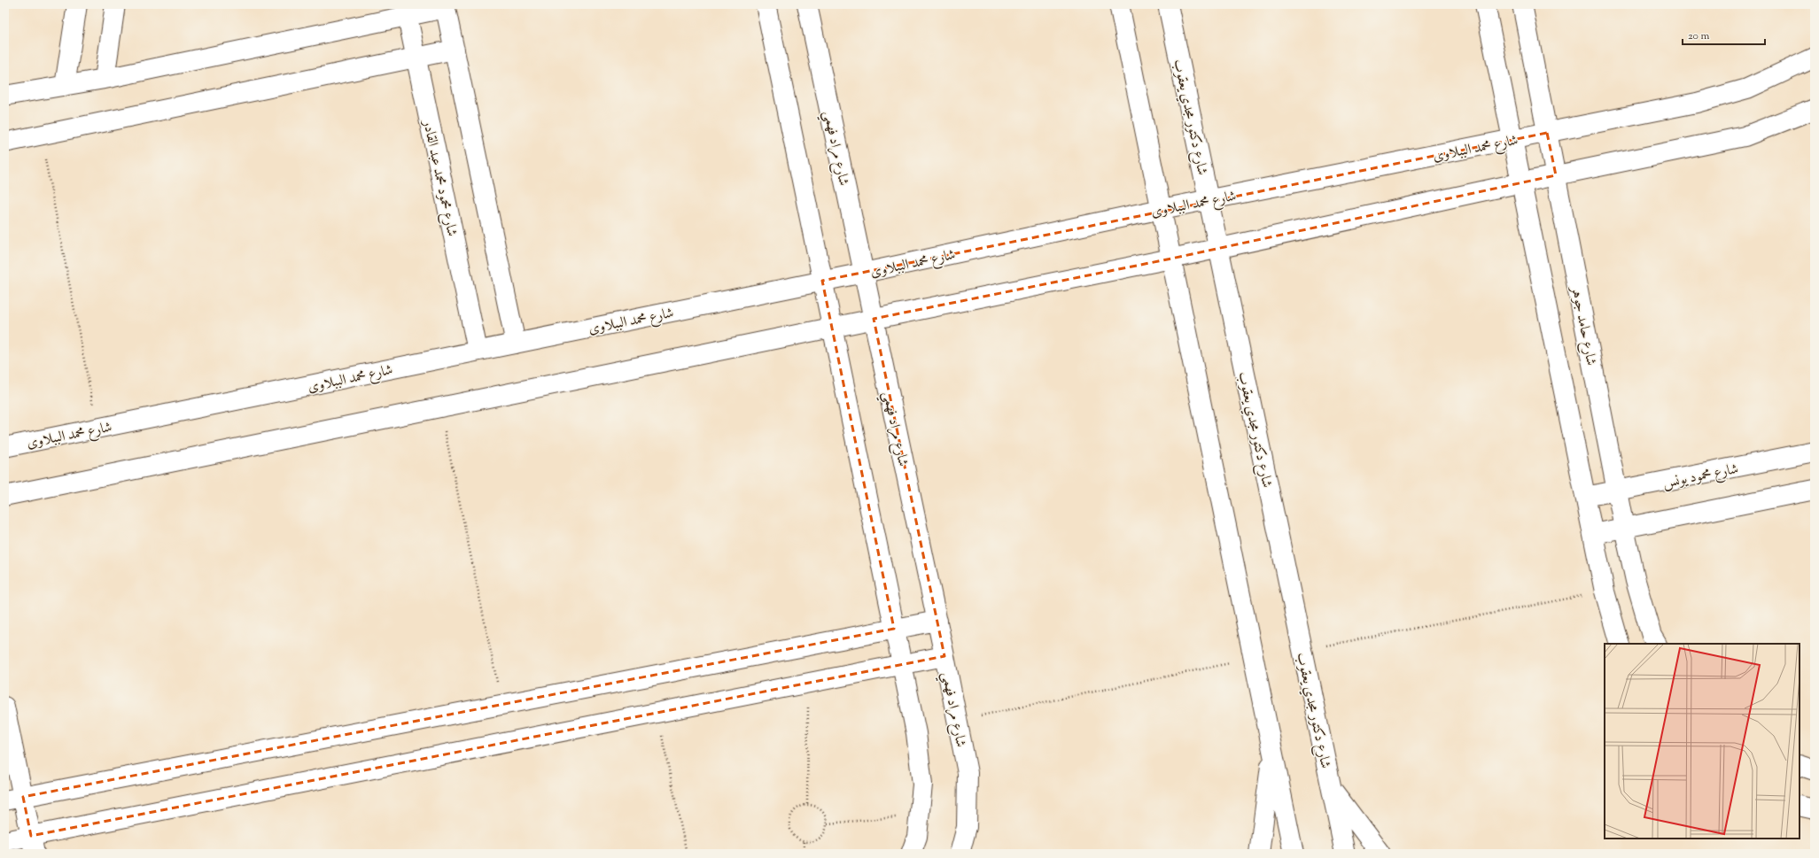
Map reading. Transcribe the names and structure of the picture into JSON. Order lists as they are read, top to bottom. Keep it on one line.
{"streets":{"street":["شارع دكتور مجدي يعقوب","شارع محمد الببلاوى","شارع مراد فهمي","شارع محمود محمد عبد القادر","شارع حامد جوهر","شارع محمود يونس"]},"crossings":[["شارع دكتور مجدي يعقوب","شارع محمد الببلاوى"],["شارع محمد الببلاوى","شارع مراد فهمي"],["شارع محمد الببلاوى","شارع محمود محمد عبد القادر"],["شارع محمد الببلاوى","شارع حامد جوهر"],["شارع حامد جوهر","شارع محمود يونس"]],"scale_bar":"20 m"}
